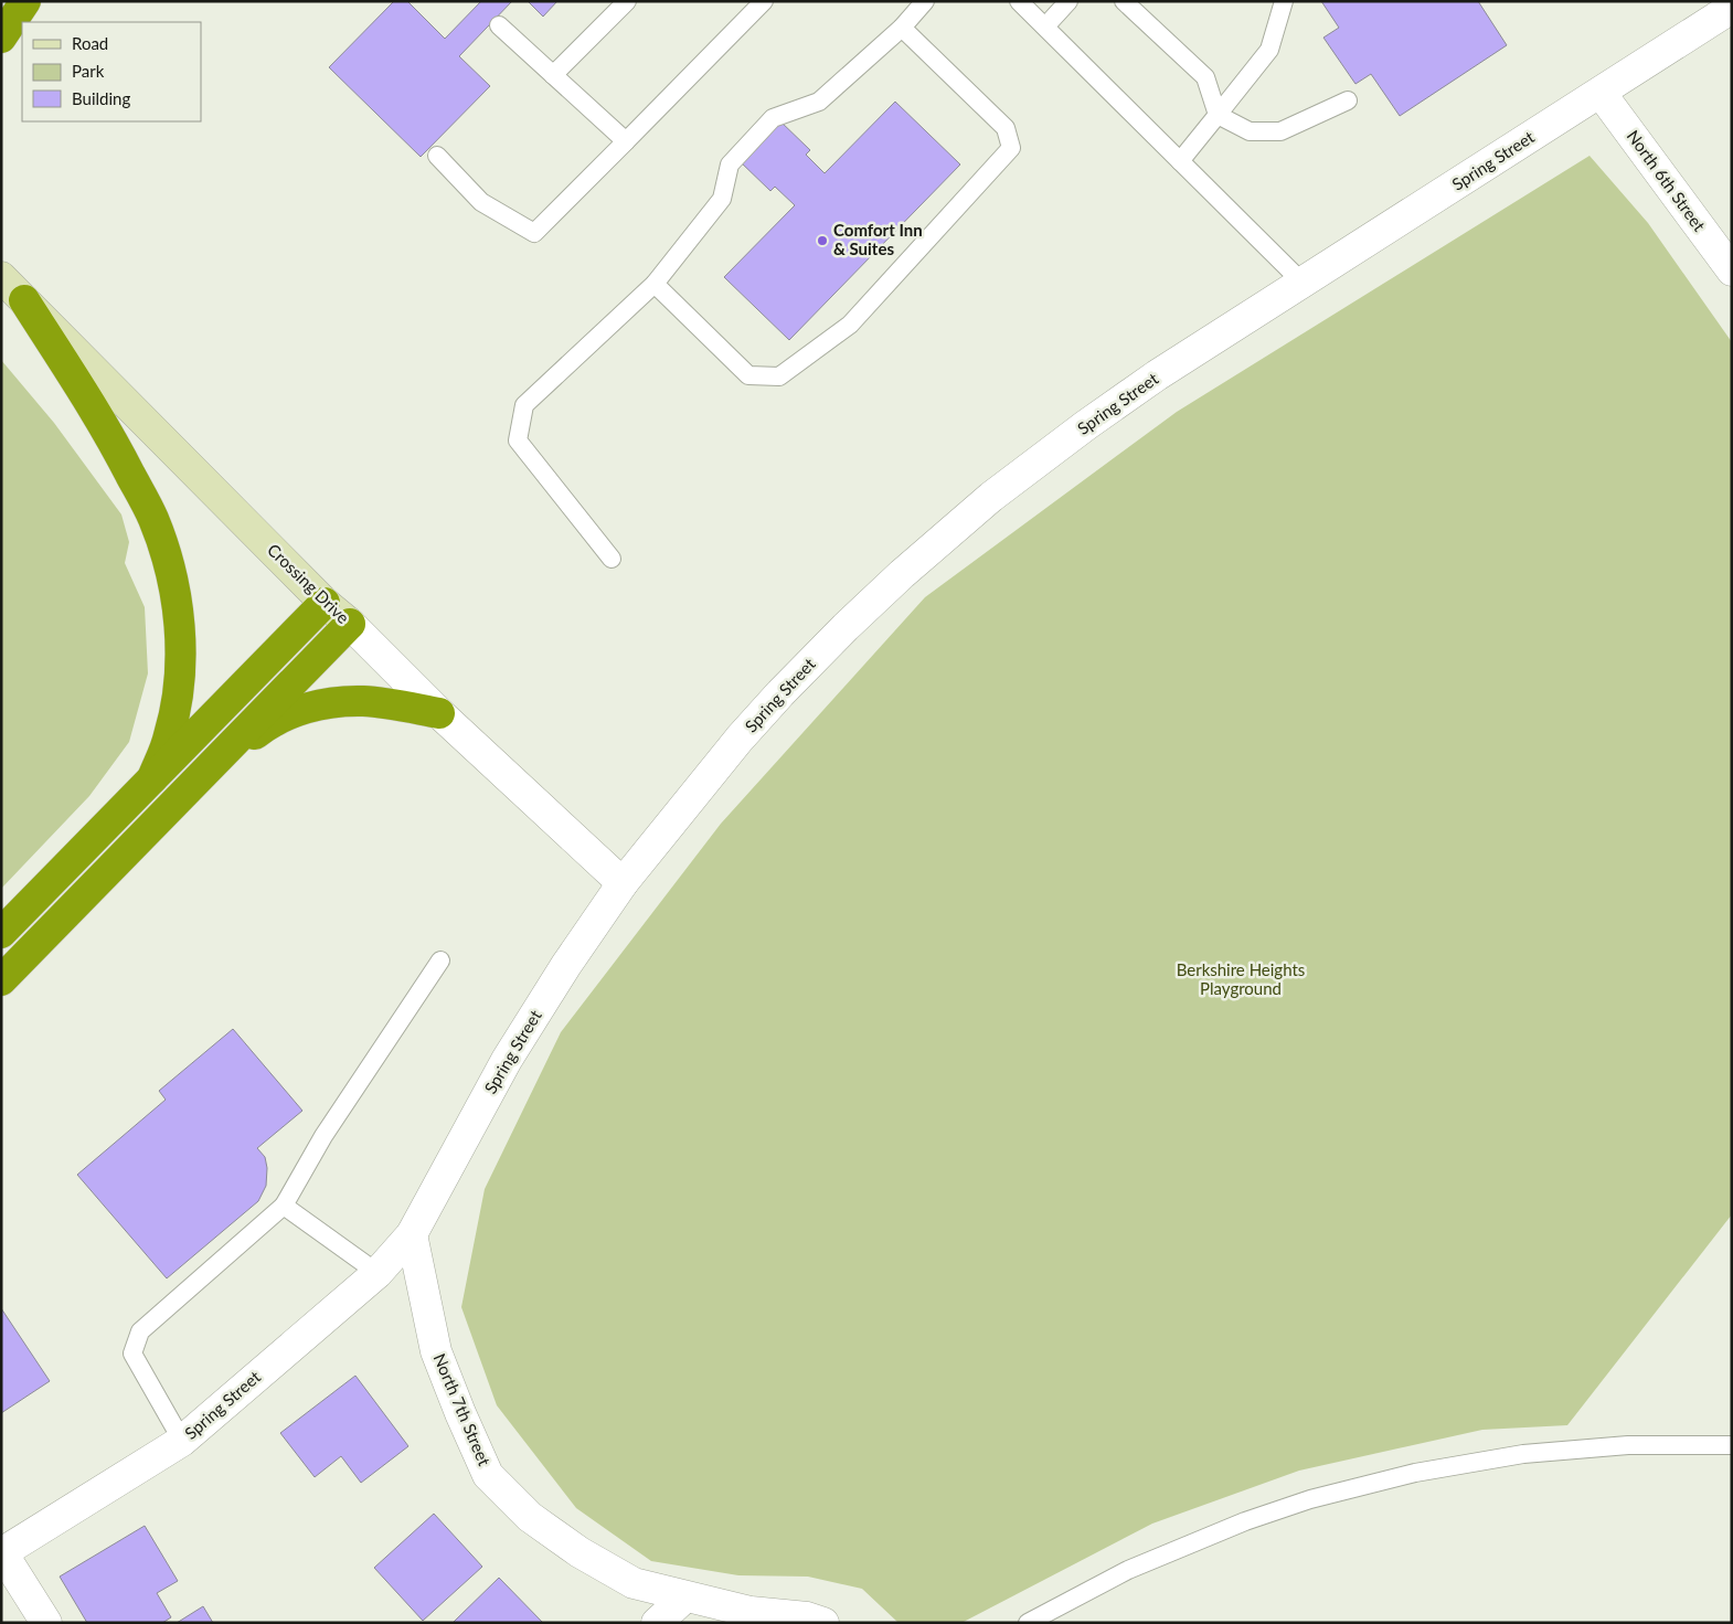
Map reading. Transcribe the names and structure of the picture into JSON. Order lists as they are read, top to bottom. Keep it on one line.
{"streets":{"main road":["Crossing Drive"],"street":["Spring Street","North 6th Street","North 7th Street"]},"crossings":[["Spring Street","North 6th Street"],["Spring Street","Crossing Drive"],["Spring Street","North 7th Street"]],"parks":["Berkshire Heights Playground"],"places":["Comfort Inn & Suites"],"legend":["Road","Park","Building"]}
